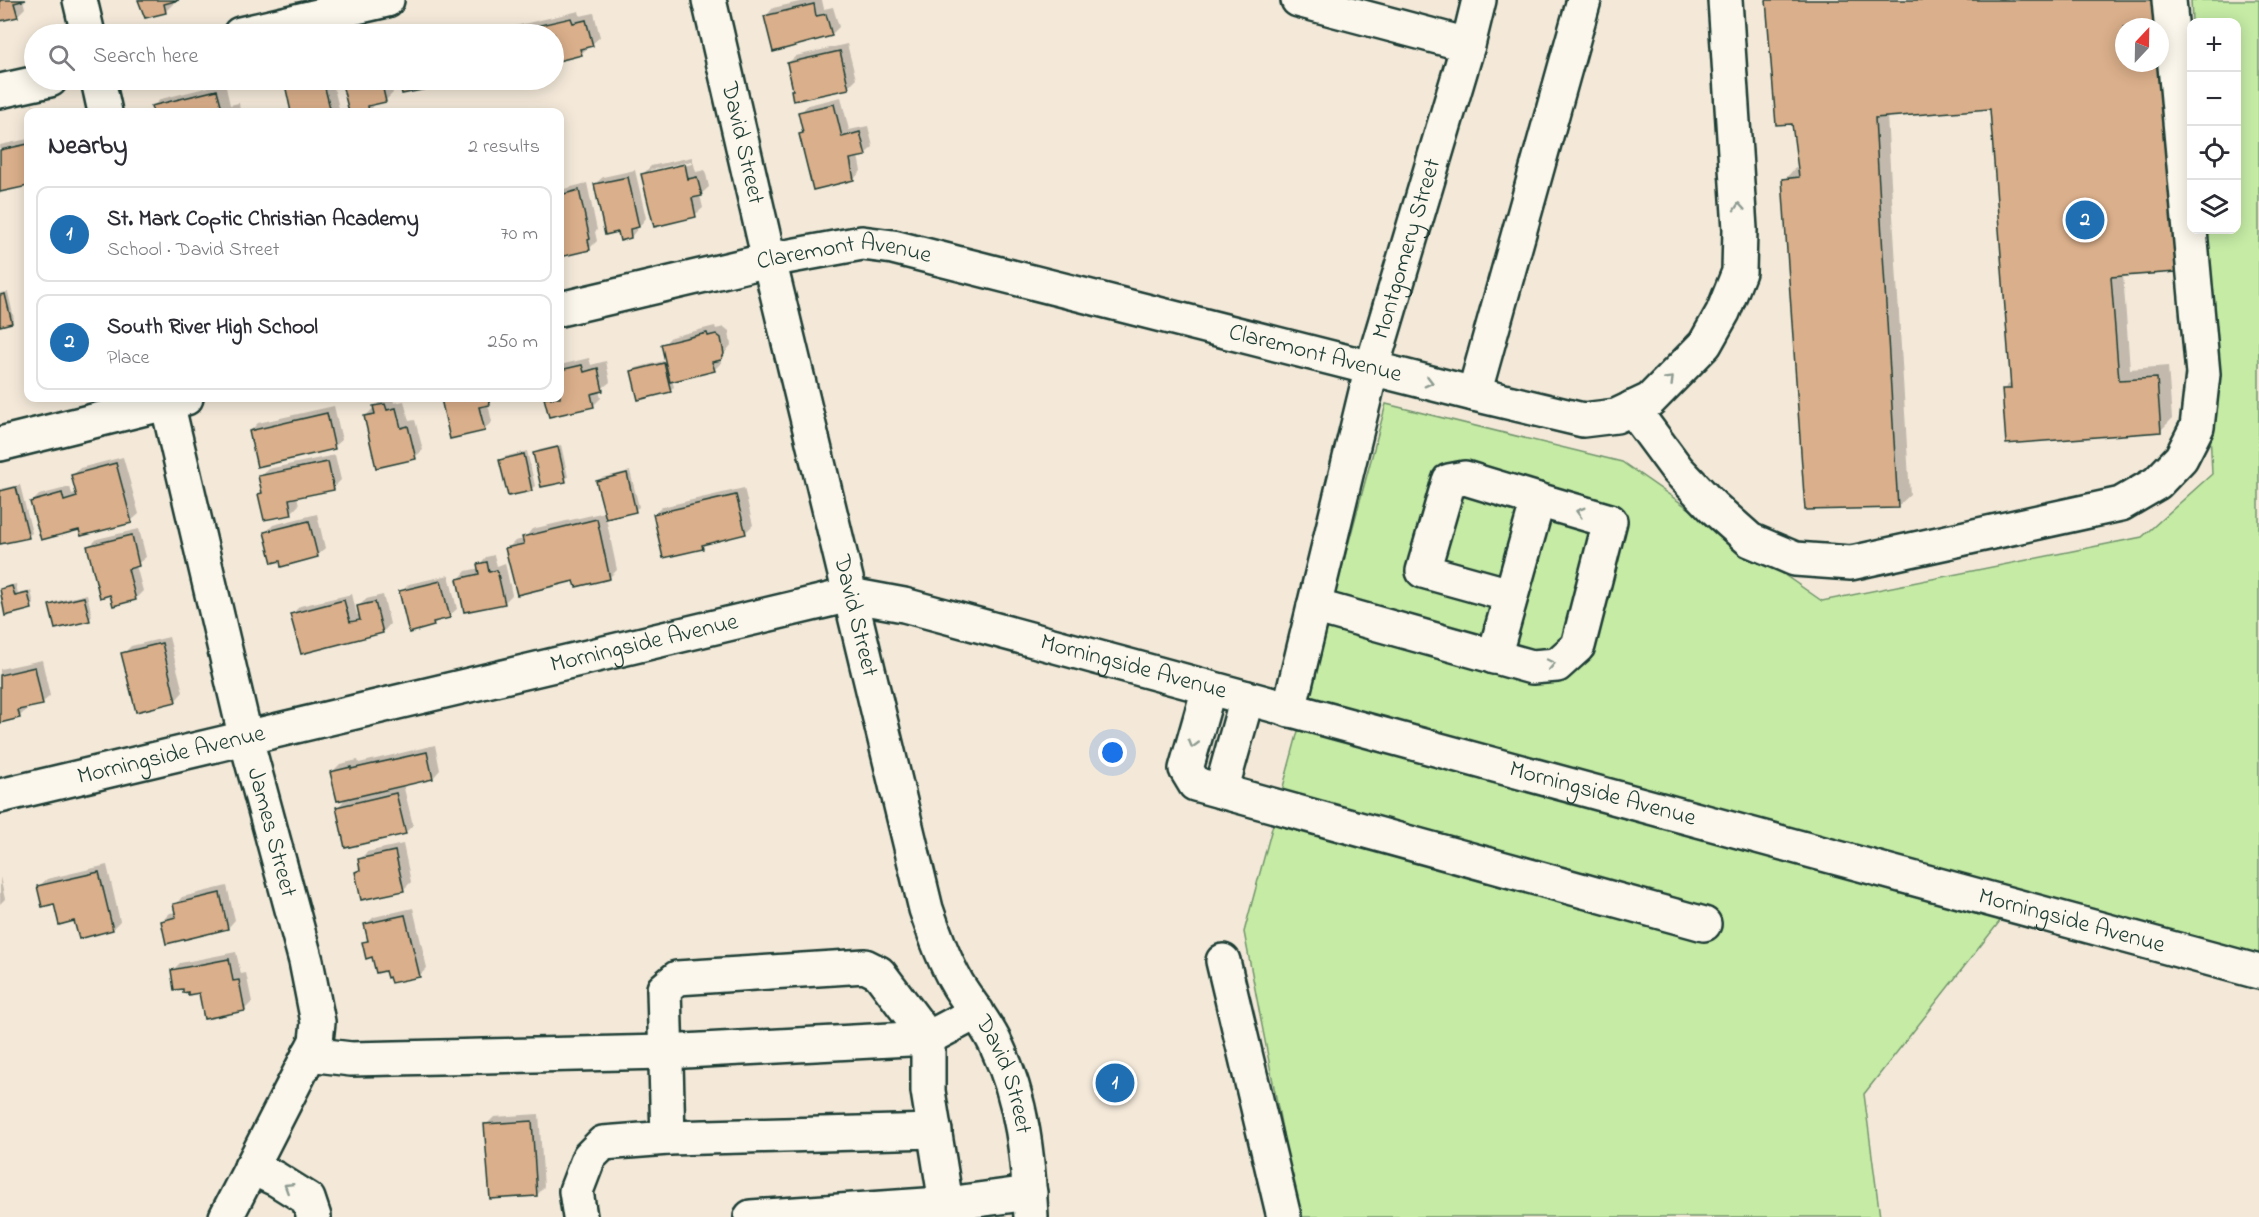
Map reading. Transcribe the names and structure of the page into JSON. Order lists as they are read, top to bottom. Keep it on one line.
{"streets":{"street":["David Street","Montgomery Street","Claremont Avenue","Morningside Avenue","James Street"]},"crossings":[["David Street","Claremont Avenue"],["David Street","Morningside Avenue"],["Montgomery Street","Claremont Avenue"],["Montgomery Street","Morningside Avenue"],["Morningside Avenue","James Street"]],"north":"top","page":{"map_buttons":["+","−"],"search":"Search here","heading":["Nearby","2 results"],"list":[{"mark":"1","name":"St. Mark Coptic Christian Academy","note":"School · David Street","value":"70 m"},{"mark":"2","name":"South River High School","note":"Place","value":"250 m"}],"pins":["2","1"]}}
